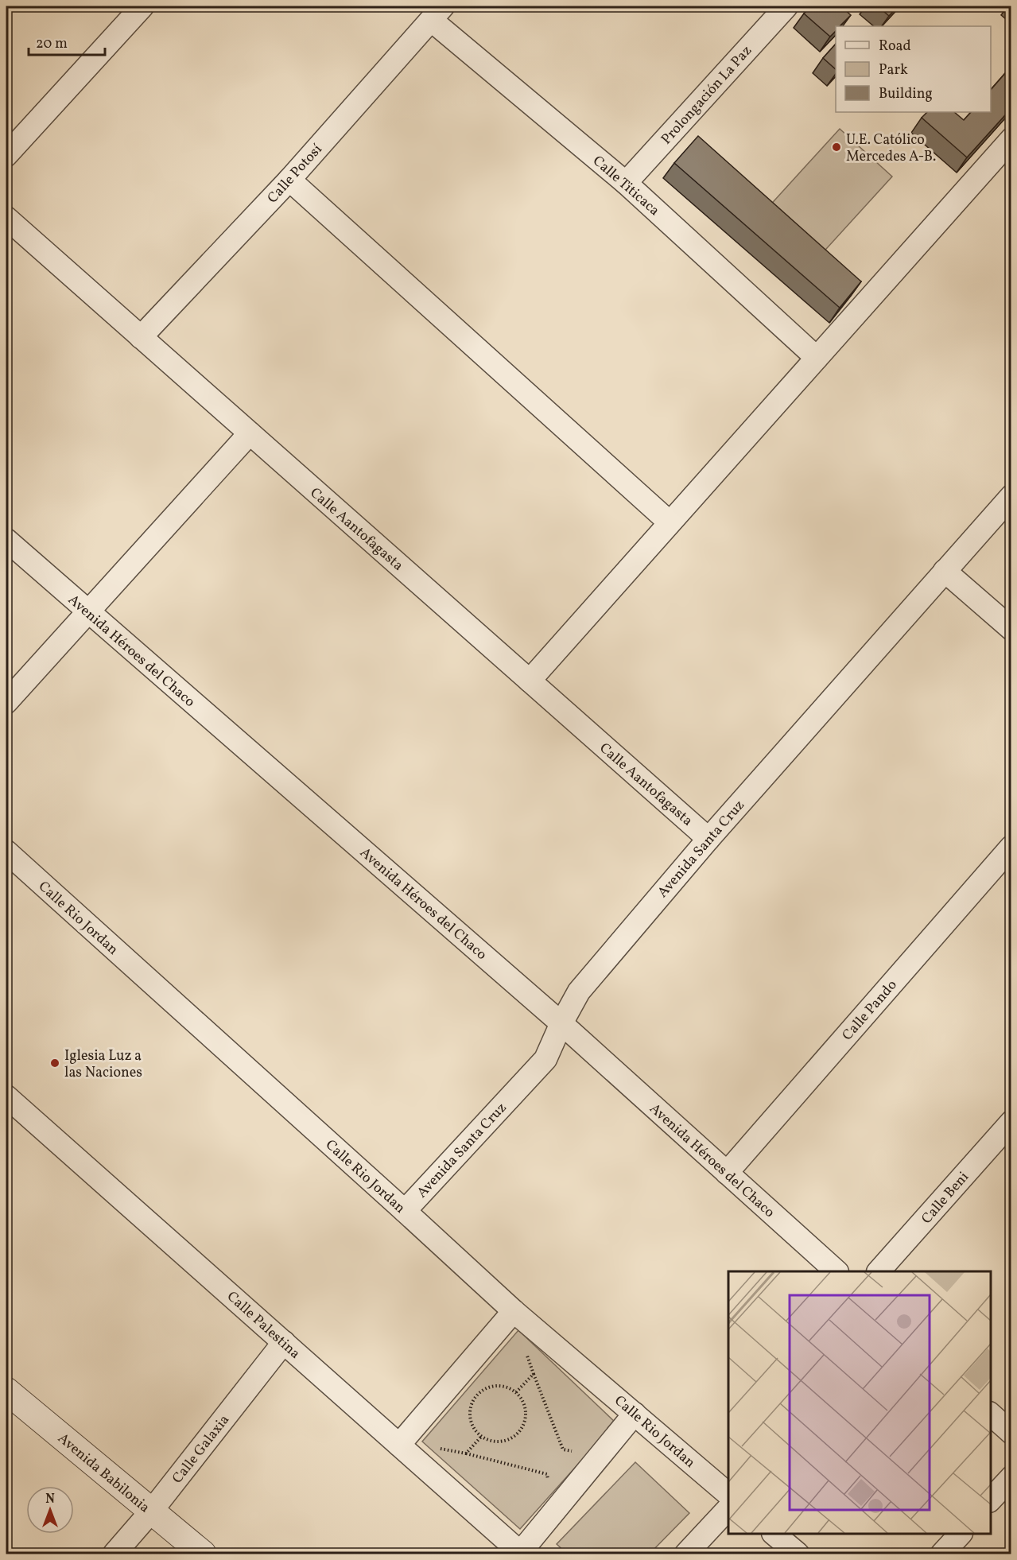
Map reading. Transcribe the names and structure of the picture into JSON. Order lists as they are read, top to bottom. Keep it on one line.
{"streets":{"street":["Prolongación La Paz","Calle Potosí","Calle Titicaca","Calle Aantofagasta","Avenida Héroes del Chaco","Avenida Santa Cruz","Calle Rio Jordan","Calle Pando","Calle Beni","Calle Palestina","Calle Galaxia","Avenida Babilonia"]},"crossings":[["Prolongación La Paz","Calle Titicaca"],["Calle Potosí","Calle Titicaca"],["Calle Potosí","Calle Aantofagasta"],["Calle Aantofagasta","Avenida Santa Cruz"],["Avenida Héroes del Chaco","Avenida Santa Cruz"],["Avenida Héroes del Chaco","Calle Pando"],["Avenida Santa Cruz","Calle Rio Jordan"],["Calle Palestina","Calle Galaxia"],["Calle Galaxia","Avenida Babilonia"]],"places":["U.E. Católico Mercedes A-B.","Iglesia Luz a las Naciones"],"legend":["Road","Park","Building"],"scale_bar":"20 m","north":"top"}
